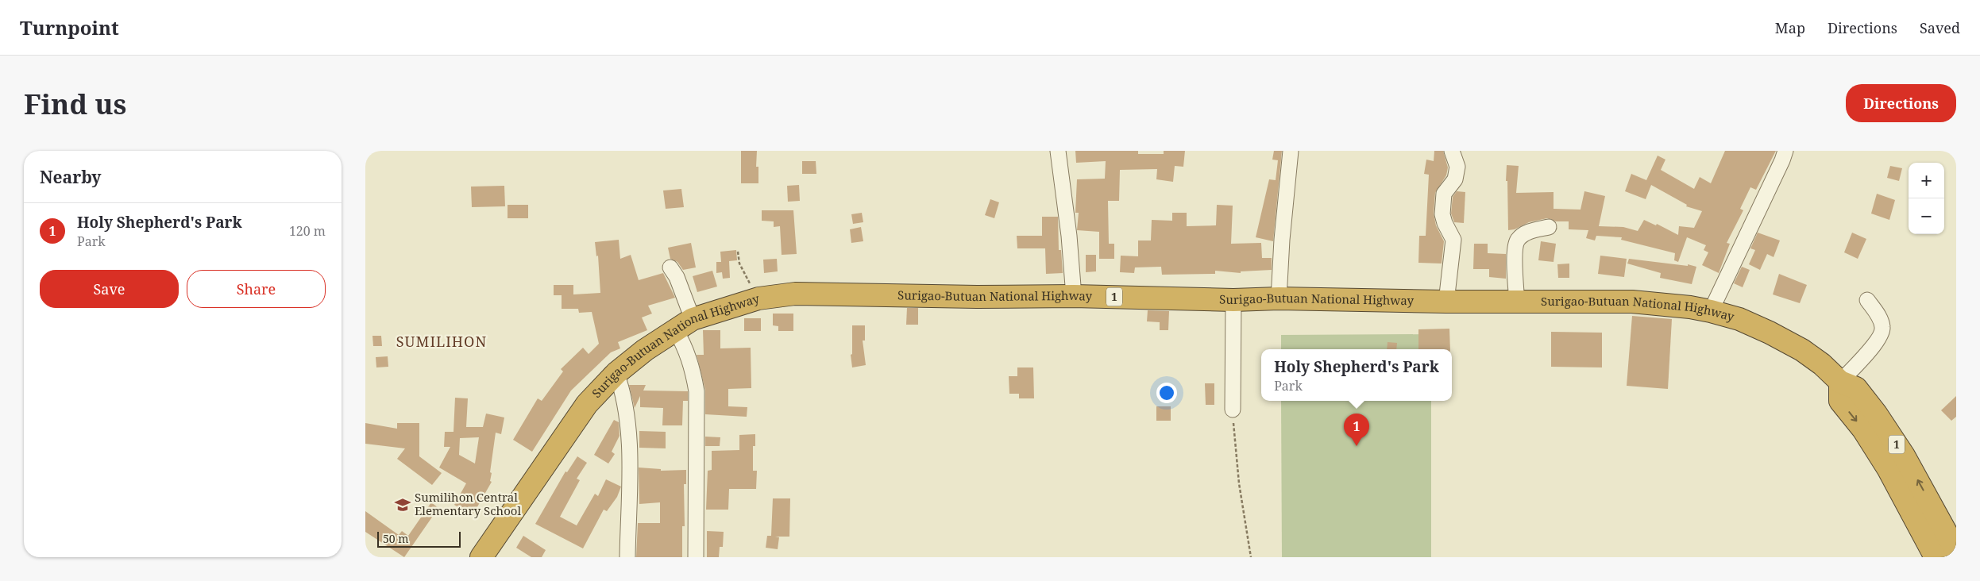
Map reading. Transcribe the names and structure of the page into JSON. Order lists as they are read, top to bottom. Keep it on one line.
{"streets":{"highway":["Surigao-Butuan National Highway","1"]},"crossings":[["Surigao-Butuan National Highway","1"]],"districts":["SUMILIHON"],"places":{"school or university":["Sumilihon Central Elementary School"]},"scale_bar":"50 m","page":{"header":"Turnpoint","nav":["Map","Directions","Saved"],"buttons":["Directions",["Save","Share"]],"title":"Find us","heading":"Nearby","map_buttons":["+","−"],"list":[{"mark":"1","name":"Holy Shepherd's Park","note":"Park","value":"120 m"}],"popup":["Holy Shepherd's Park","Park"],"pins":"1","scale":"50 m"}}
